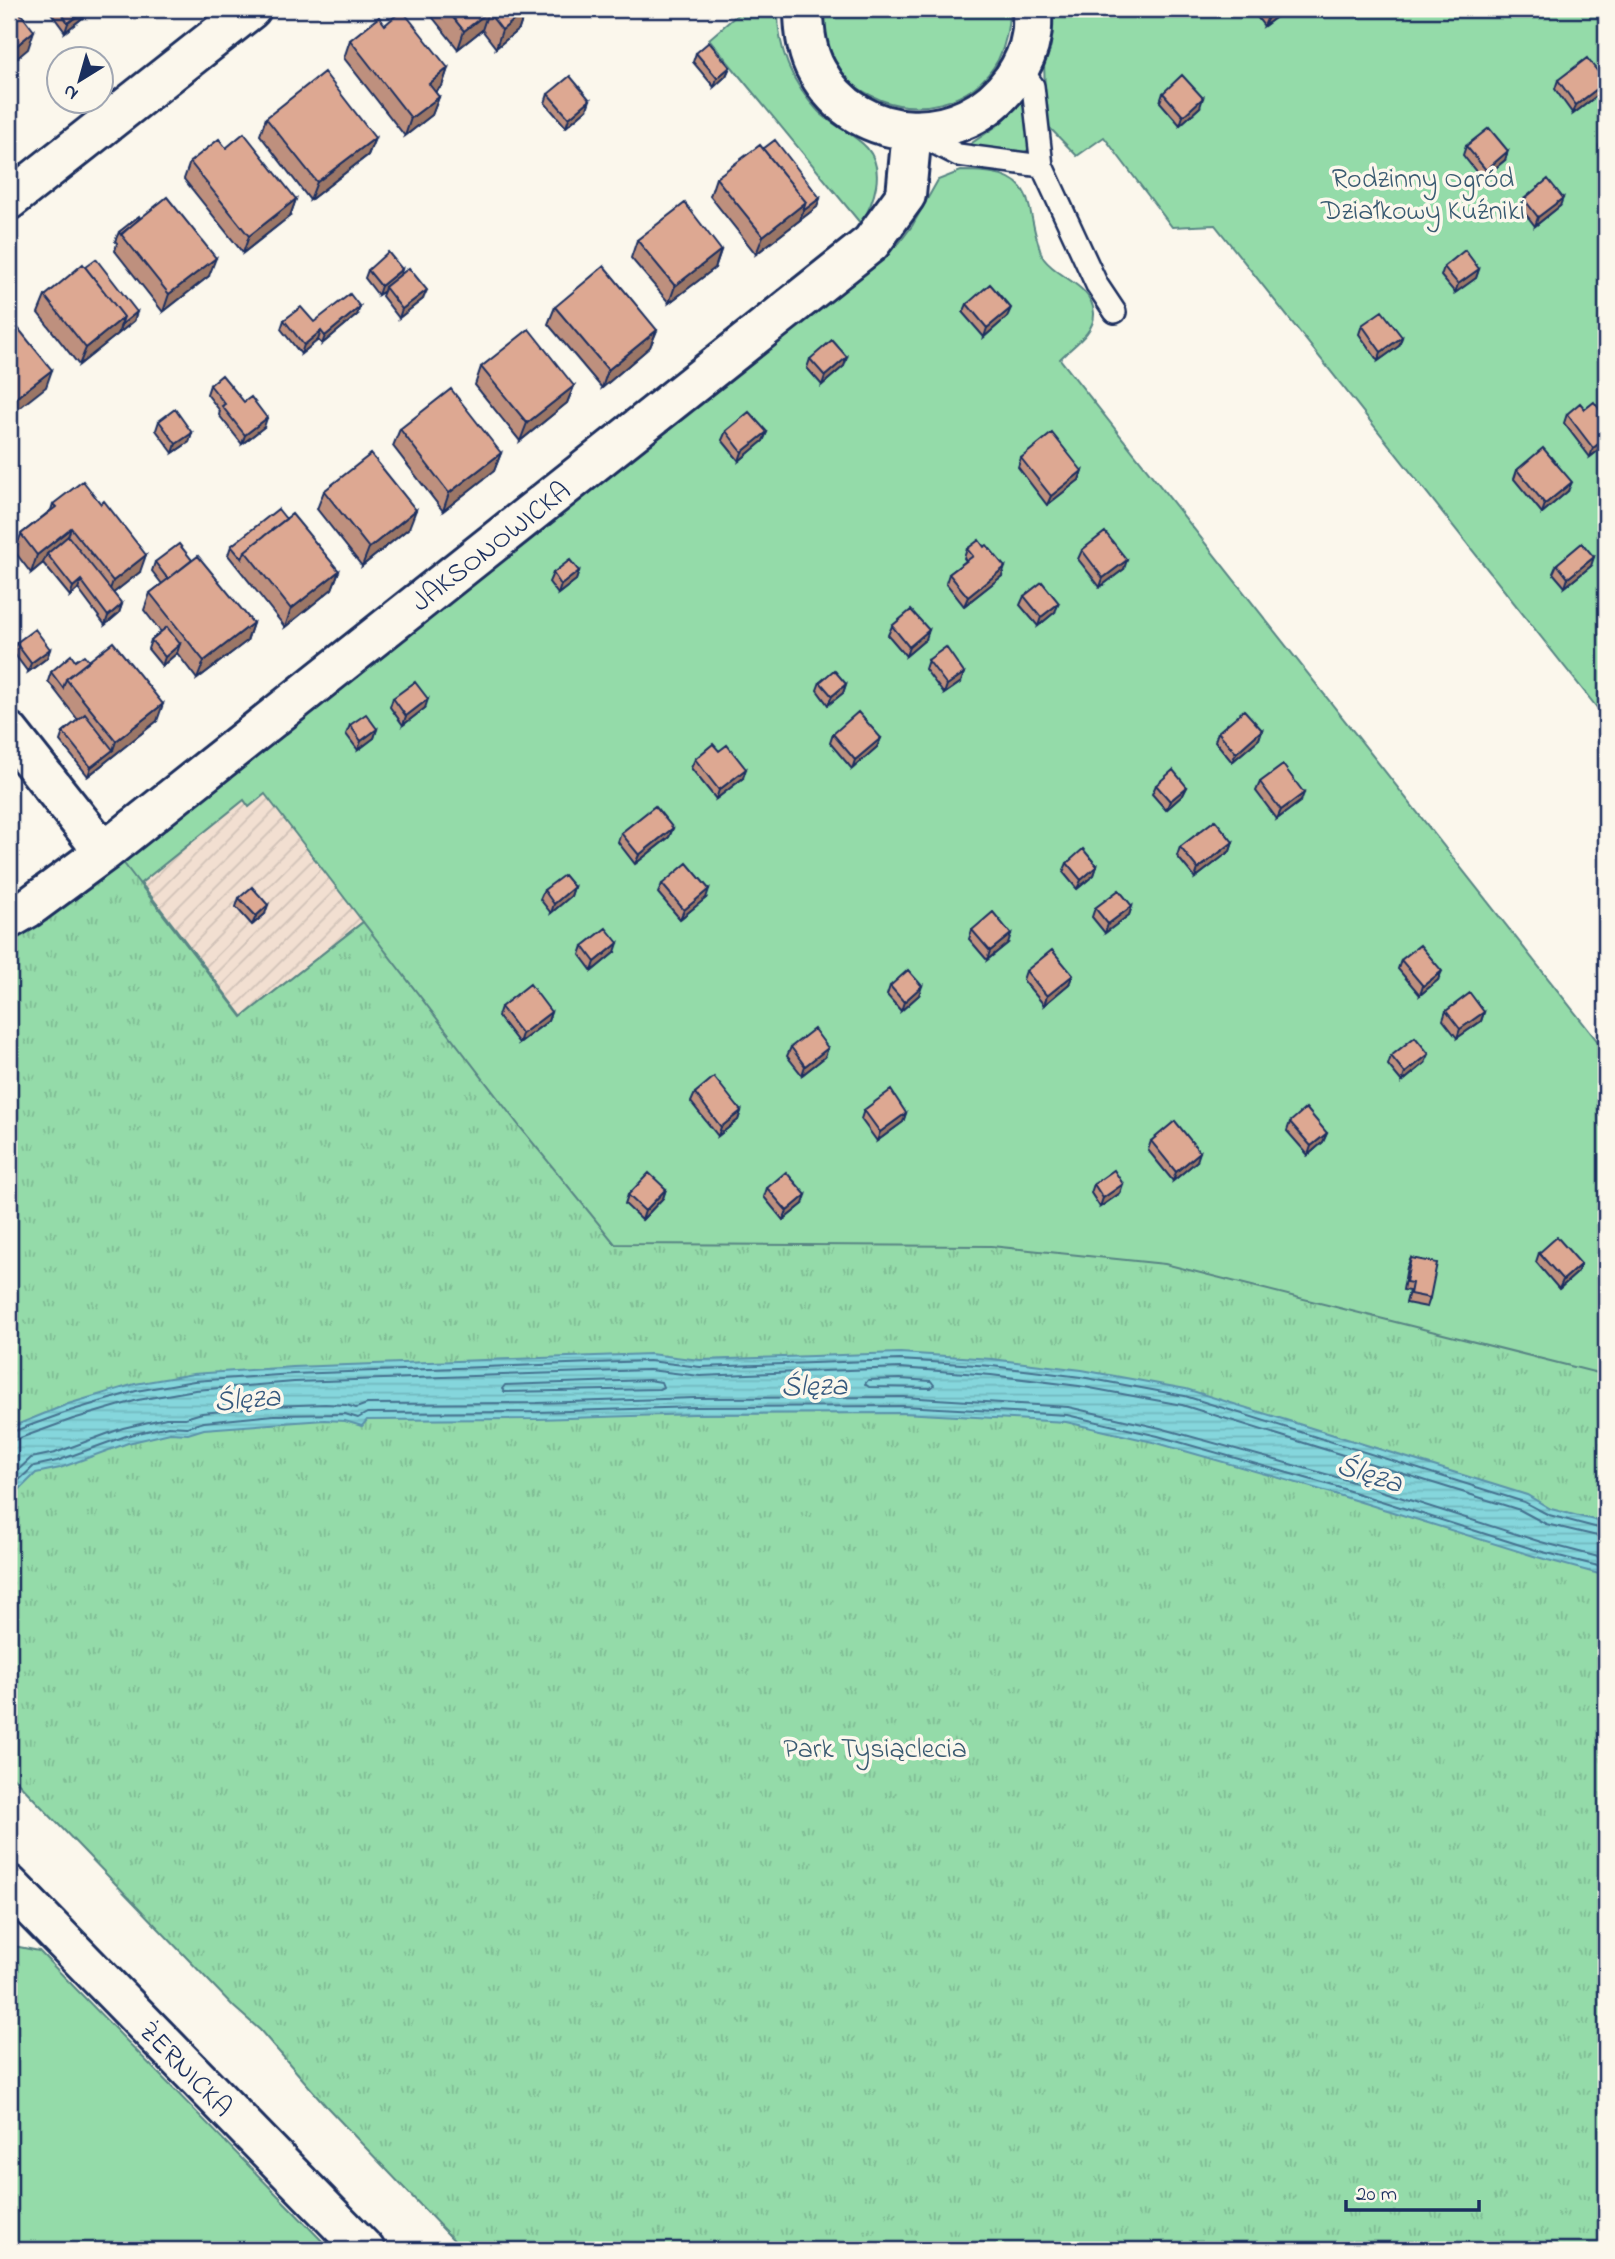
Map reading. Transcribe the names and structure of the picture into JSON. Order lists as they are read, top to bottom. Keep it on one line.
{"streets":{"street":["JAKSONOWICKA","ŻERNICKA"]},"water":["Ślęza"],"parks":["Rodzinny Ogród Działkowy Kuźniki","Park Tysiąclecia"],"scale_bar":"20 m","north":"bottom left"}
